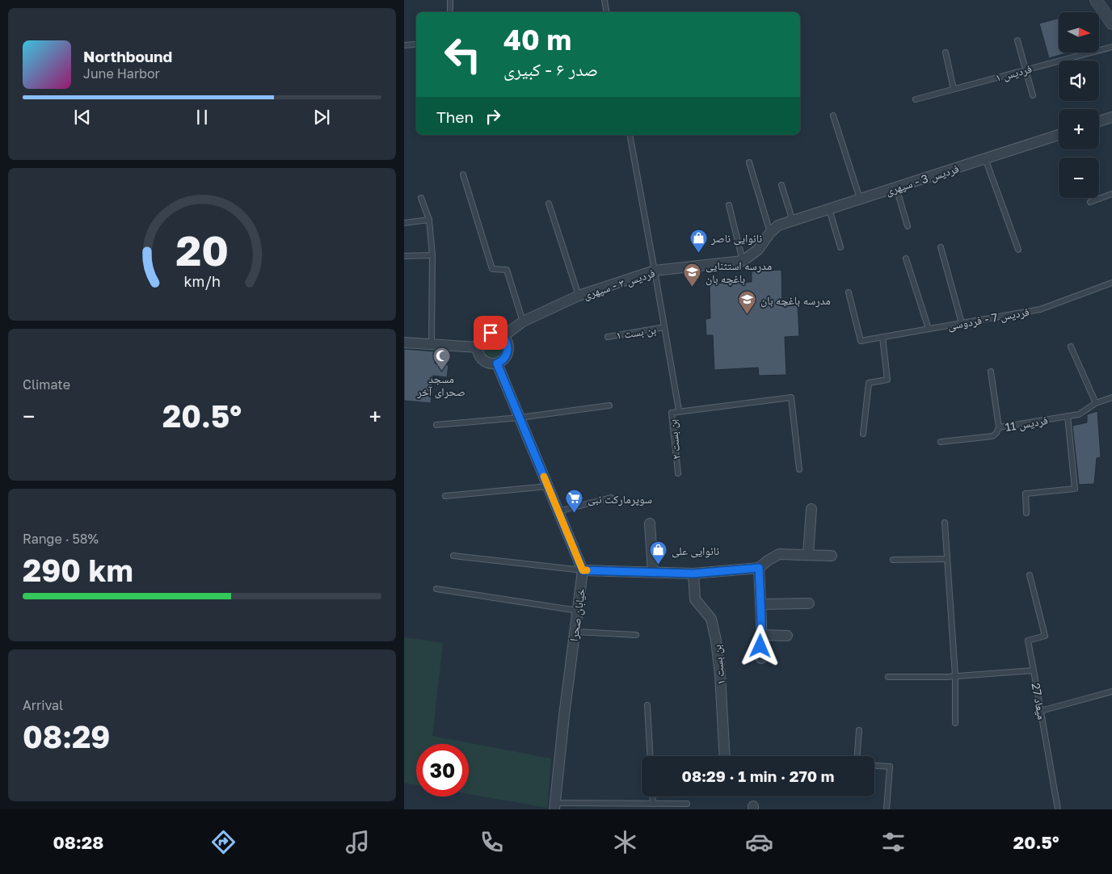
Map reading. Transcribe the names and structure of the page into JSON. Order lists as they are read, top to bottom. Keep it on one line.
{"streets":{"street":["فردیس 3 - سپهری","فردیس ۳ - سپهری","بن بست ۱","خیابان صحرا"],"lane":["فردیس ۱","فردیس 7 - فردوسی","فردیس 11","بن بست ۲","میعاد 27"]},"places":{"shop":["نانوایی ناصر","نانوایی علی"],"school or university":["مدرسه استثنایی باغچه بان","مدرسه باغچه بان"],"mosque":["مسجد صحرای آخر"],"supermarket":["سوپرمارکت نبی"]},"north":"right","page":{"map_buttons":["+","−"],"turn":["40 m","صدر ۶ - کبیری"],"song":["Northbound","June Harbor"],"then":"Then","tile":["Climate",["Range · 58%","290 km"],["Arrival","08:29"]],"heat":["−","20.5°","+"],"limit":"30","trip":"08:29 · 1 min · 270 m","tabs":["08:28","20.5°"],"gauge":["20","km/h"]}}
